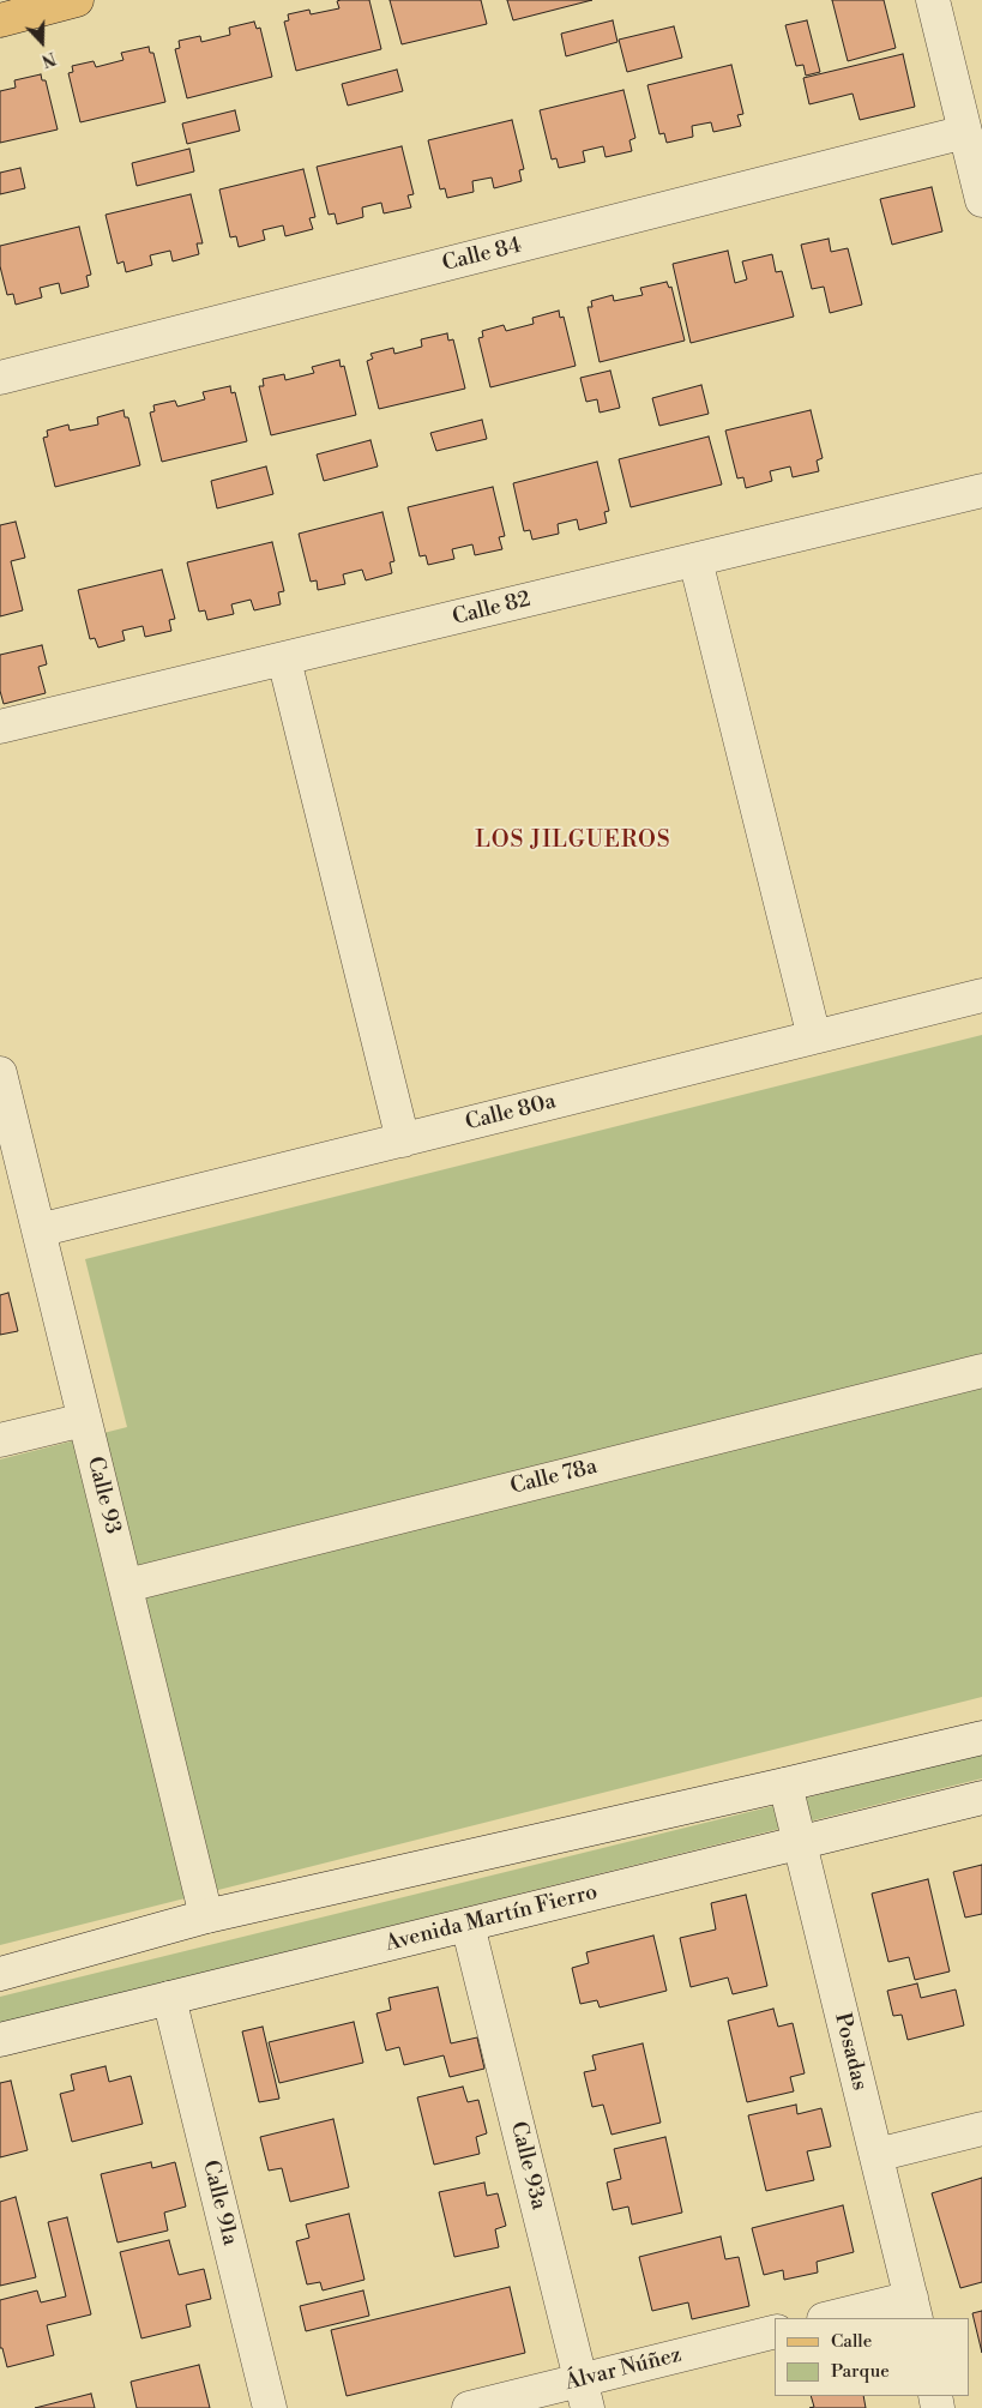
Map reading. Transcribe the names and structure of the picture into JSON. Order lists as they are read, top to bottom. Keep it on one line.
{"streets":{"street":["Calle 84","Calle 82","Calle 80a","Calle 78a","Calle 93","Avenida Martín Fierro","Posadas","Calle 93a","Calle 91a","Álvar Núñez"]},"crossings":[["Calle 80a","Calle 93"],["Calle 78a","Calle 93"],["Avenida Martín Fierro","Posadas"],["Avenida Martín Fierro","Calle 93a"],["Avenida Martín Fierro","Calle 91a"],["Calle 93a","Álvar Núñez"]],"districts":["LOS JILGUEROS"],"legend":["Calle","Parque"],"north":"bottom"}
